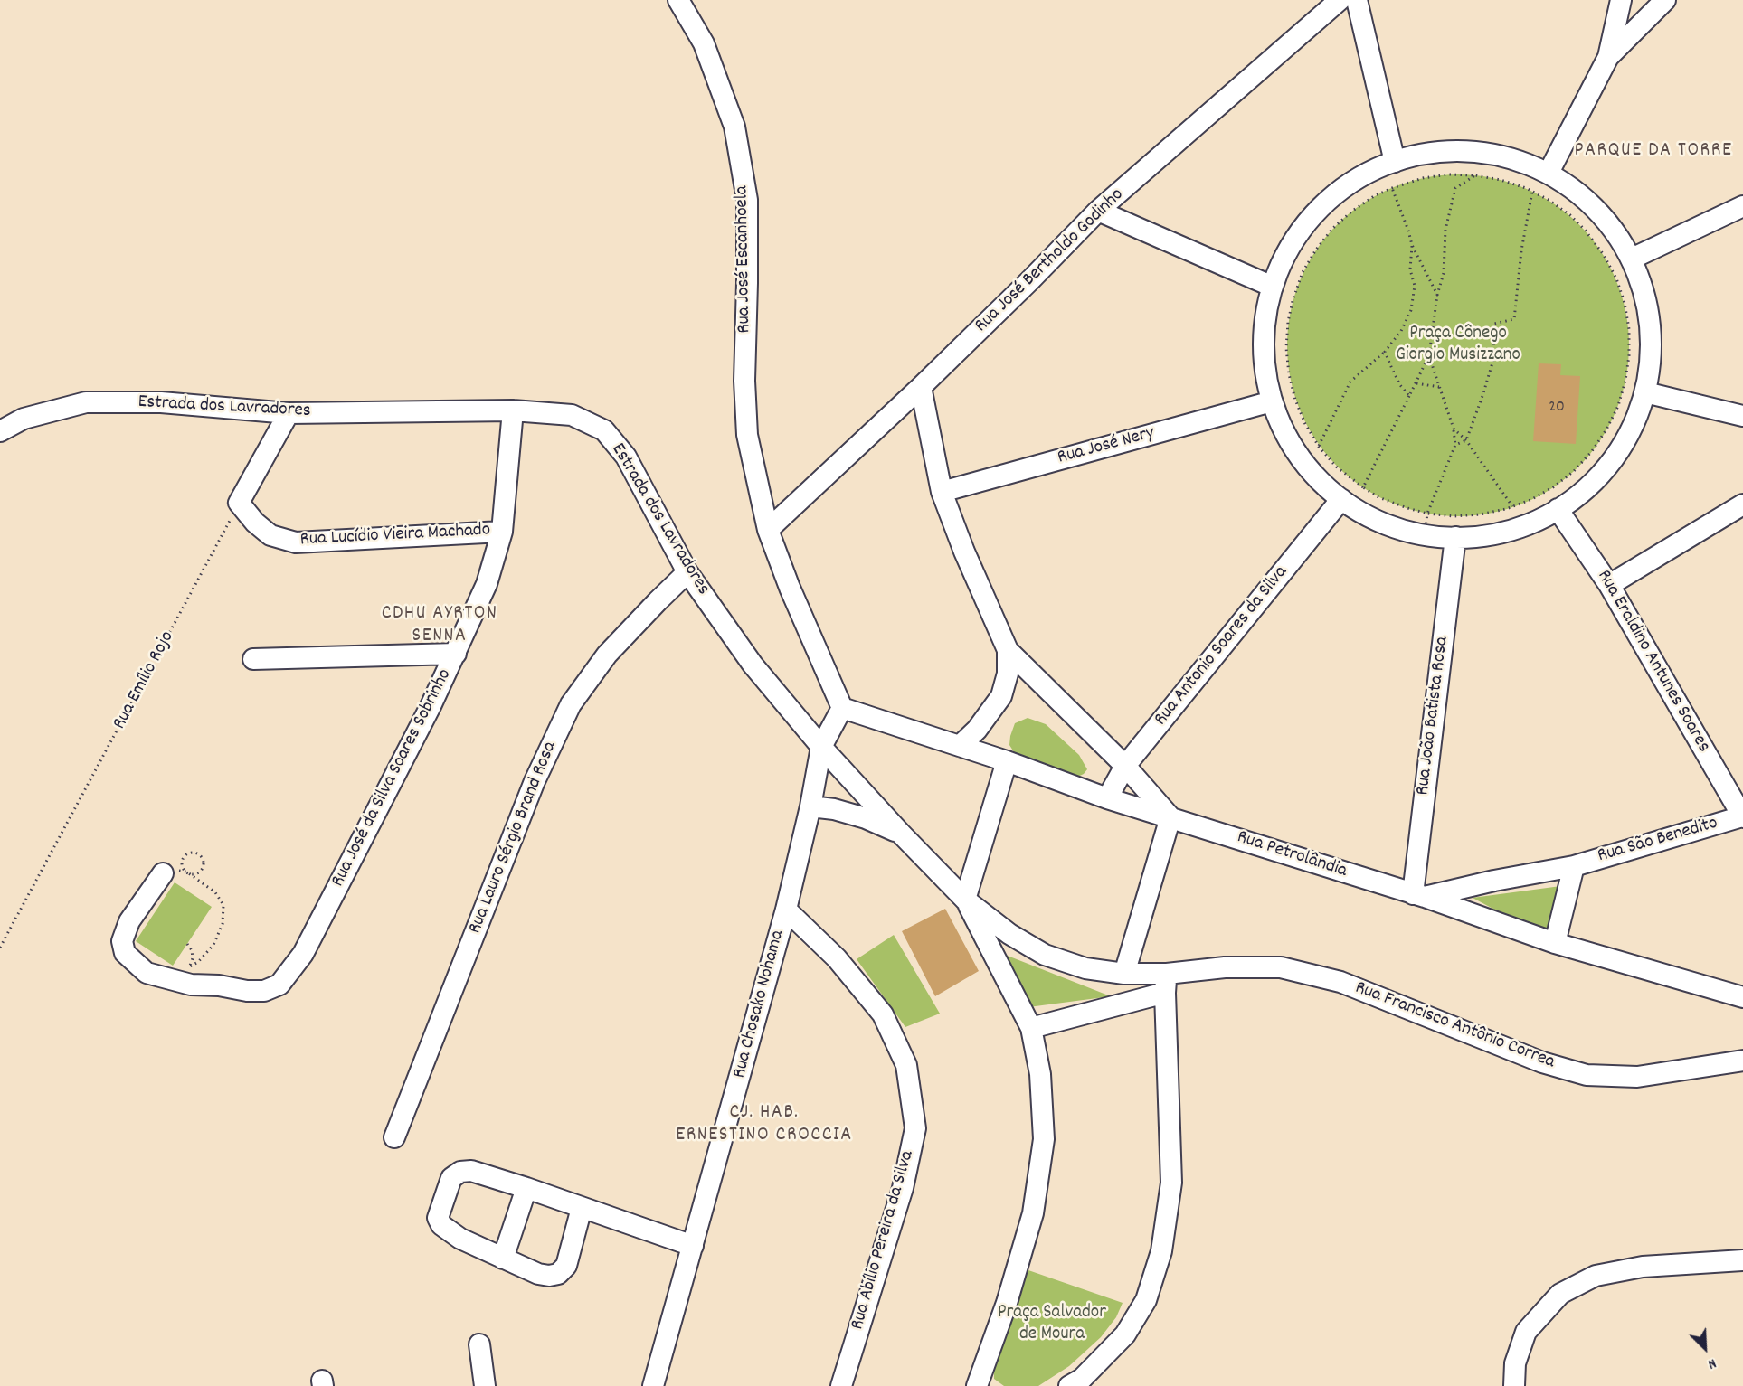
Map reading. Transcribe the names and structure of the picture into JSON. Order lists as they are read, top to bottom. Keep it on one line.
{"streets":{"street":["Rua José Escanhoela","Rua José Bertholdo Godinho","Estrada dos Lavradores","Rua José Nery","Rua Lucídio Vieira Machado","Rua Antonio Soares da Silva","Rua Eraldino Antunes Soares","Rua João Batista Rosa","Rua José da Silva Soares Sobrinho","Rua Lauro Sérgio Brand Rosa","Rua São Benedito","Rua Petrolândia","Rua Chosako Nohama","Rua Francisco Antônio Correa","Rua Abílio Pereira da Silva"],"path":["Rua Emílio Rojo"]},"crossings":[["Rua José Escanhoela","Rua José Bertholdo Godinho"],["Rua José Escanhoela","Rua Petrolândia"],["Rua José Escanhoela","Rua Chosako Nohama"],["Estrada dos Lavradores","Rua José da Silva Soares Sobrinho"],["Estrada dos Lavradores","Rua Lauro Sérgio Brand Rosa"],["Estrada dos Lavradores","Rua Chosako Nohama"],["Estrada dos Lavradores","Rua Francisco Antônio Correa"],["Rua Lucídio Vieira Machado","Rua Emílio Rojo"],["Rua Lucídio Vieira Machado","Rua José da Silva Soares Sobrinho"],["Rua Antonio Soares da Silva","Rua Petrolândia"],["Rua Eraldino Antunes Soares","Rua São Benedito"],["Rua João Batista Rosa","Rua São Benedito"],["Rua João Batista Rosa","Rua Petrolândia"],["Rua São Benedito","Rua Petrolândia"],["Rua Petrolândia","Rua Chosako Nohama"],["Rua Chosako Nohama","Rua Abílio Pereira da Silva"]],"districts":["PARQUE DA TORRE","CDHU AYRTON SENNA","CJ. HAB. ERNESTINO CROCCIA"],"parks":["Praça Cônego Giorgio Musizzano","Praça Salvador de Moura"],"house_numbers":["20"],"north":"bottom right"}
